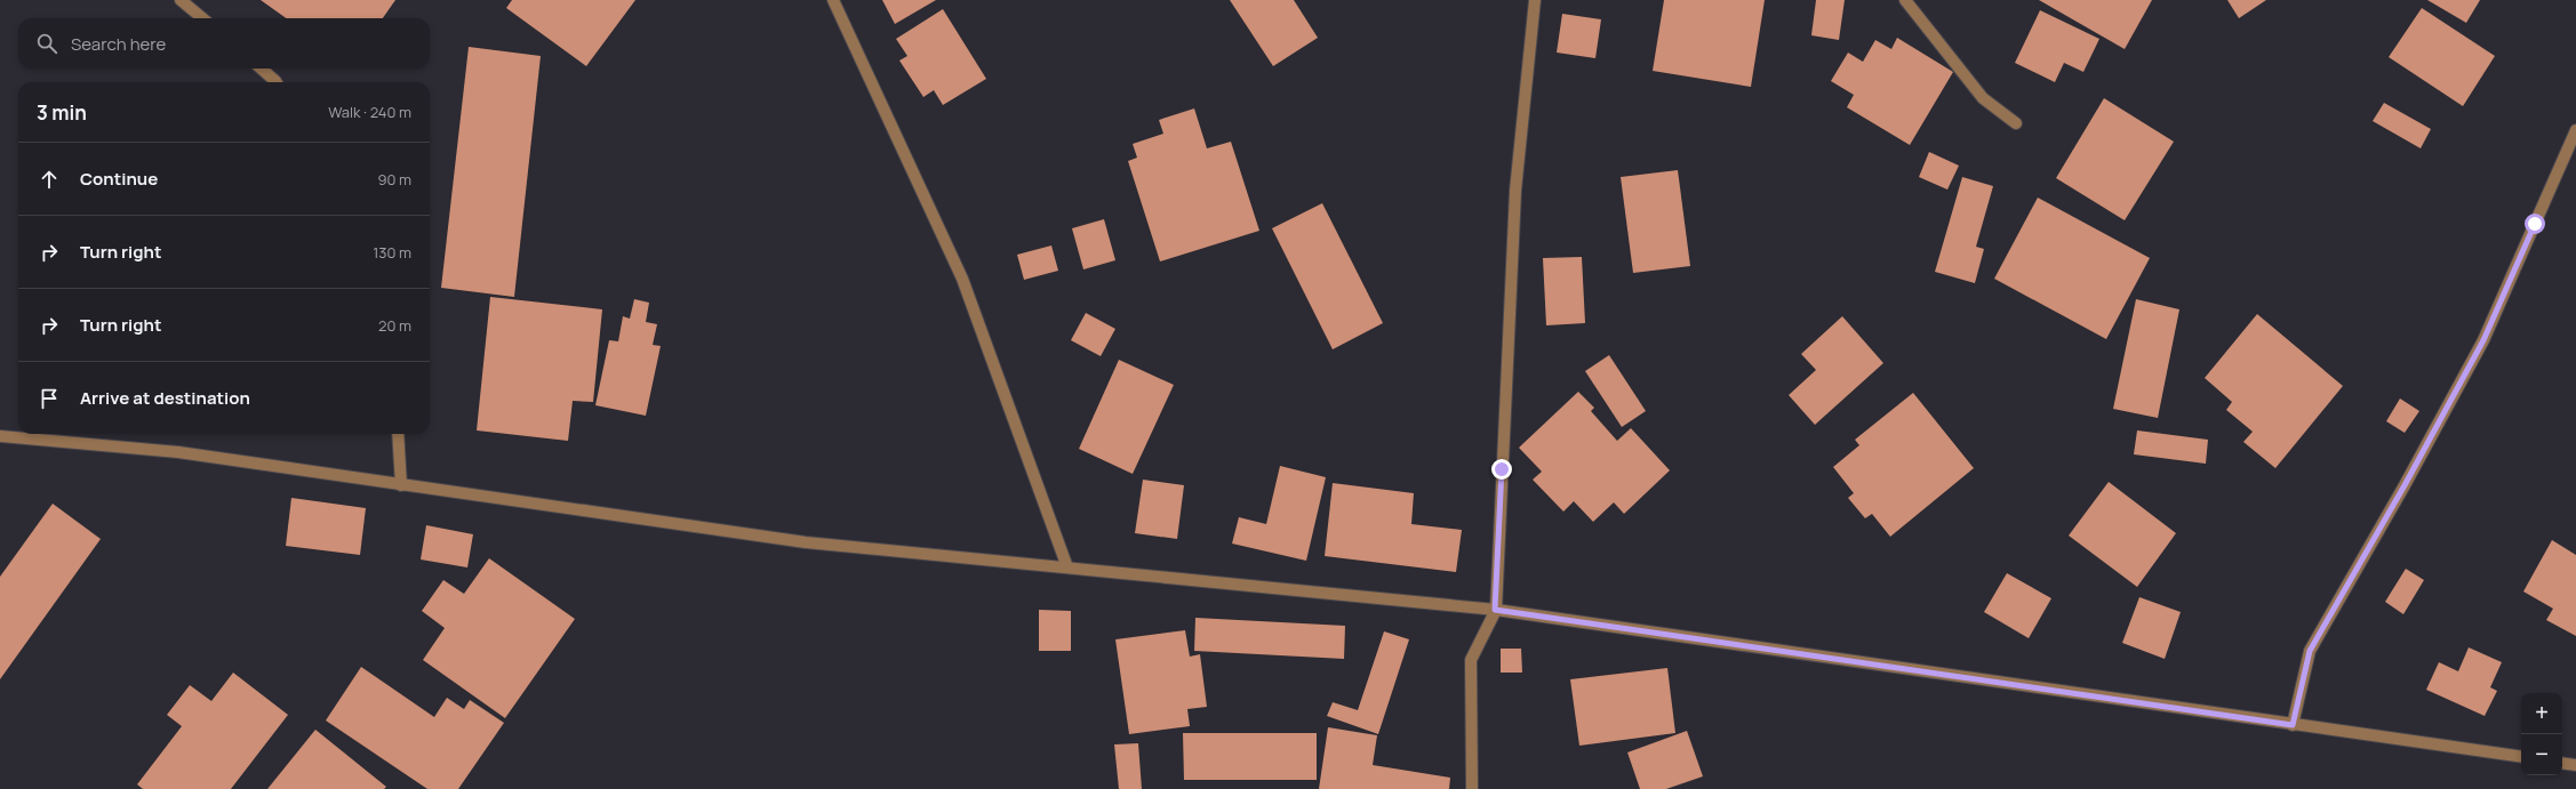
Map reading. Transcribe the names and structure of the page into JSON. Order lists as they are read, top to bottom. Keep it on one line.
{"page":{"search":"Search here","heading":["3 min","Walk · 240 m"],"list":[["Continue","90 m"],["Turn right","130 m"],["Turn right","20 m"],"Arrive at destination"],"map_buttons":["+","−"]}}
